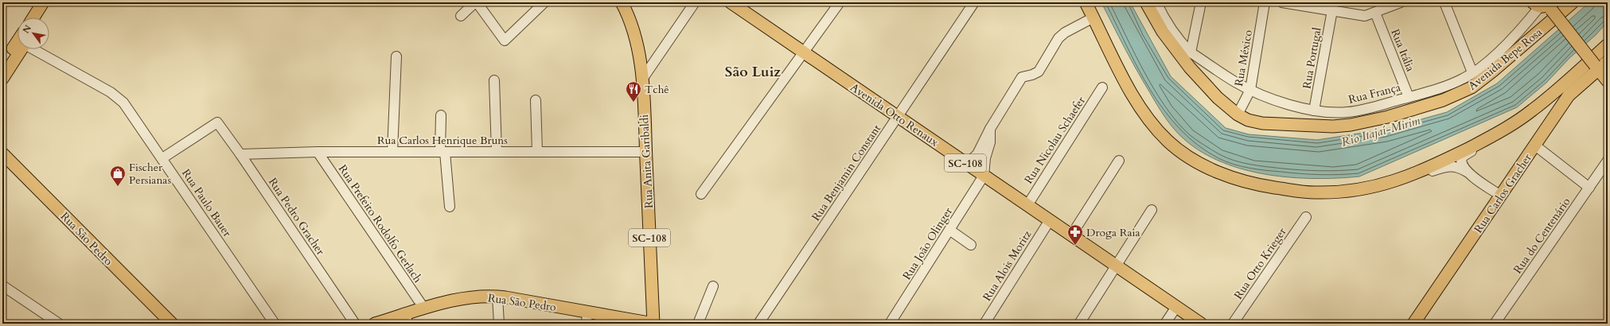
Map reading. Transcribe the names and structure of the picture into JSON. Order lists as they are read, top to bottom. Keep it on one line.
{"streets":{"main road":["Avenida Bepe Rosa","Avenida Otto Renaux","Rua Anita Garibaldi","SC-108","Rua Carlos Gracher","Rua São Pedro"],"street":["Rua Itália","Rua México","Rua Portugal","Rua França","Rua Carlos Henrique Bruns","Rua Nicolau Schaefer","Rua Benjamin Constant","Rua Paulo Bauer","Rua Pedro Gracher","Rua Prefeito Rodolfo Gerlach","Rua do Centenário","Rua João Olinger","Rua Otto Krieger","Rua Alois Moritz"]},"crossings":[["Rua Itália","Rua França"],["Rua México","Avenida Bepe Rosa"],["Rua México","Rua França"],["Rua Portugal","Rua França"],["Avenida Otto Renaux","Rua Nicolau Schaefer"],["Avenida Otto Renaux","Rua Benjamin Constant"],["Avenida Otto Renaux","Rua João Olinger"],["Avenida Otto Renaux","Rua Alois Moritz"],["Rua Carlos Henrique Bruns","Rua Anita Garibaldi"],["Rua Carlos Henrique Bruns","Rua Pedro Gracher"],["Rua Carlos Henrique Bruns","Rua Prefeito Rodolfo Gerlach"],["Rua Anita Garibaldi","Rua São Pedro"],["Rua Paulo Bauer","Rua Pedro Gracher"],["Rua Prefeito Rodolfo Gerlach","Rua São Pedro"]],"districts":["São Luiz"],"water":["Rio Itajaí-Mirim"],"places":{"restaurant":["Tchê"],"shop":["Fischer Persianas"],"pharmacy":["Droga Raia"]},"north":"top left"}
